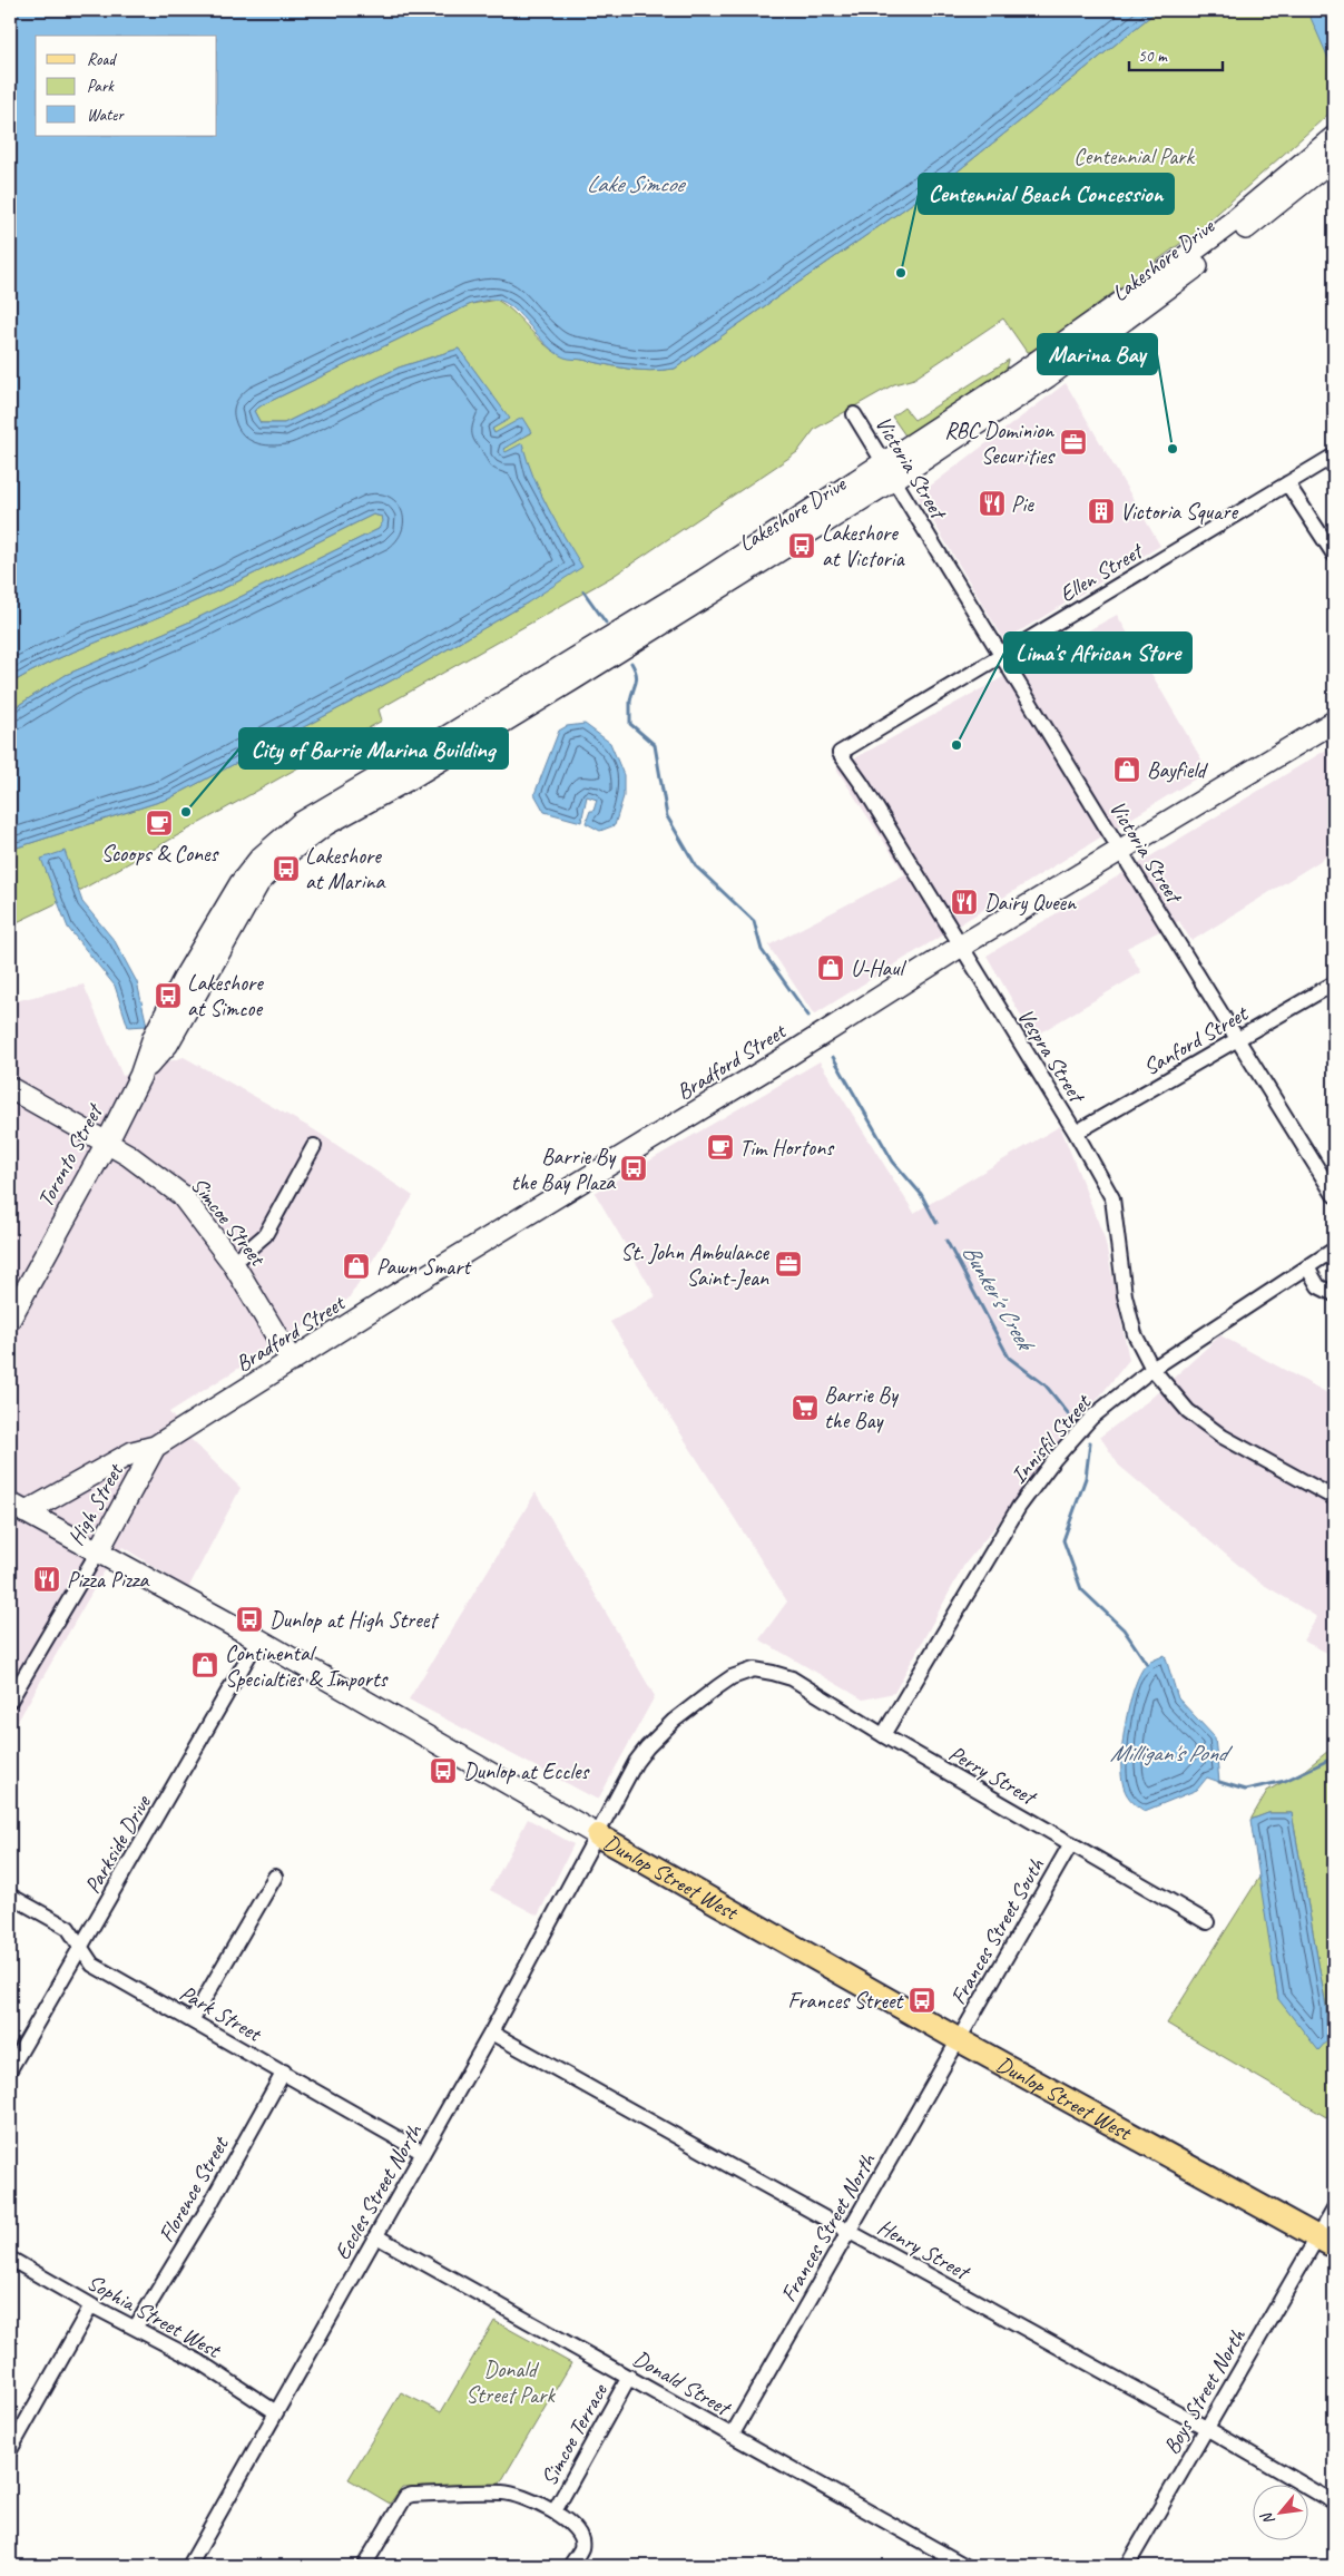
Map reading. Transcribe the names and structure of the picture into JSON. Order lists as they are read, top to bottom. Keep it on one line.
{"streets":{"main road":["Lakeshore Drive","Bradford Street","Toronto Street","Simcoe Street","High Street","Dunlop Street West"],"street":["Victoria Street","Ellen Street","Sanford Street","Vespra Street","Innisfil Street","Perry Street","Parkside Drive","Frances Street South","Park Street","Florence Street","Eccles Street North","Frances Street North","Henry Street","Sophia Street West","Donald Street","Boys Street North","Simcoe Terrace"]},"crossings":[["Lakeshore Drive","Victoria Street"],["Lakeshore Drive","Toronto Street"],["Victoria Street","Ellen Street"],["Victoria Street","Sanford Street"],["Victoria Street","Vespra Street"],["Victoria Street","Bradford Street"],["Ellen Street","Vespra Street"],["Sanford Street","Vespra Street"],["Vespra Street","Bradford Street"],["Vespra Street","Innisfil Street"],["Bradford Street","Simcoe Street"],["Bradford Street","High Street"],["Toronto Street","Simcoe Street"],["Innisfil Street","Perry Street"],["High Street","Dunlop Street West"],["Perry Street","Frances Street South"],["Perry Street","Eccles Street North"],["Parkside Drive","Dunlop Street West"],["Parkside Drive","Park Street"],["Dunlop Street West","Frances Street South"],["Dunlop Street West","Eccles Street North"],["Dunlop Street West","Frances Street North"],["Dunlop Street West","Boys Street North"],["Frances Street South","Frances Street North"],["Park Street","Florence Street"],["Park Street","Eccles Street North"],["Florence Street","Sophia Street West"],["Eccles Street North","Henry Street"],["Eccles Street North","Sophia Street West"],["Eccles Street North","Donald Street"],["Frances Street North","Henry Street"],["Frances Street North","Donald Street"],["Henry Street","Boys Street North"],["Donald Street","Simcoe Terrace"]],"water":["Lake Simcoe","Bunker's Creek","Milligan's Pond"],"parks":["Centennial Park","Donald Street Park"],"places":{"other":["Centennial Beach Concession","Marina Bay","Lima's African Store","City of Barrie Marina Building"],"office":["RBC Dominion Securities","St. John Ambulance Saint-Jean"],"restaurant":["Pie","Dairy Queen","Pizza Pizza"],"building":["Victoria Square"],"bus stop":["Lakeshore at Victoria","Lakeshore at Marina","Lakeshore at Simcoe","Barrie By the Bay Plaza","Dunlop at High Street","Dunlop at Eccles","Frances Street"],"shop":["Bayfield","U-Haul","Pawn Smart","Continental Specialties & Imports"],"cafe":["Scoops & Cones","Tim Hortons"],"supermarket":["Barrie By the Bay"]},"legend":["Road","Park","Water"],"scale_bar":"50 m","north":"bottom left"}
